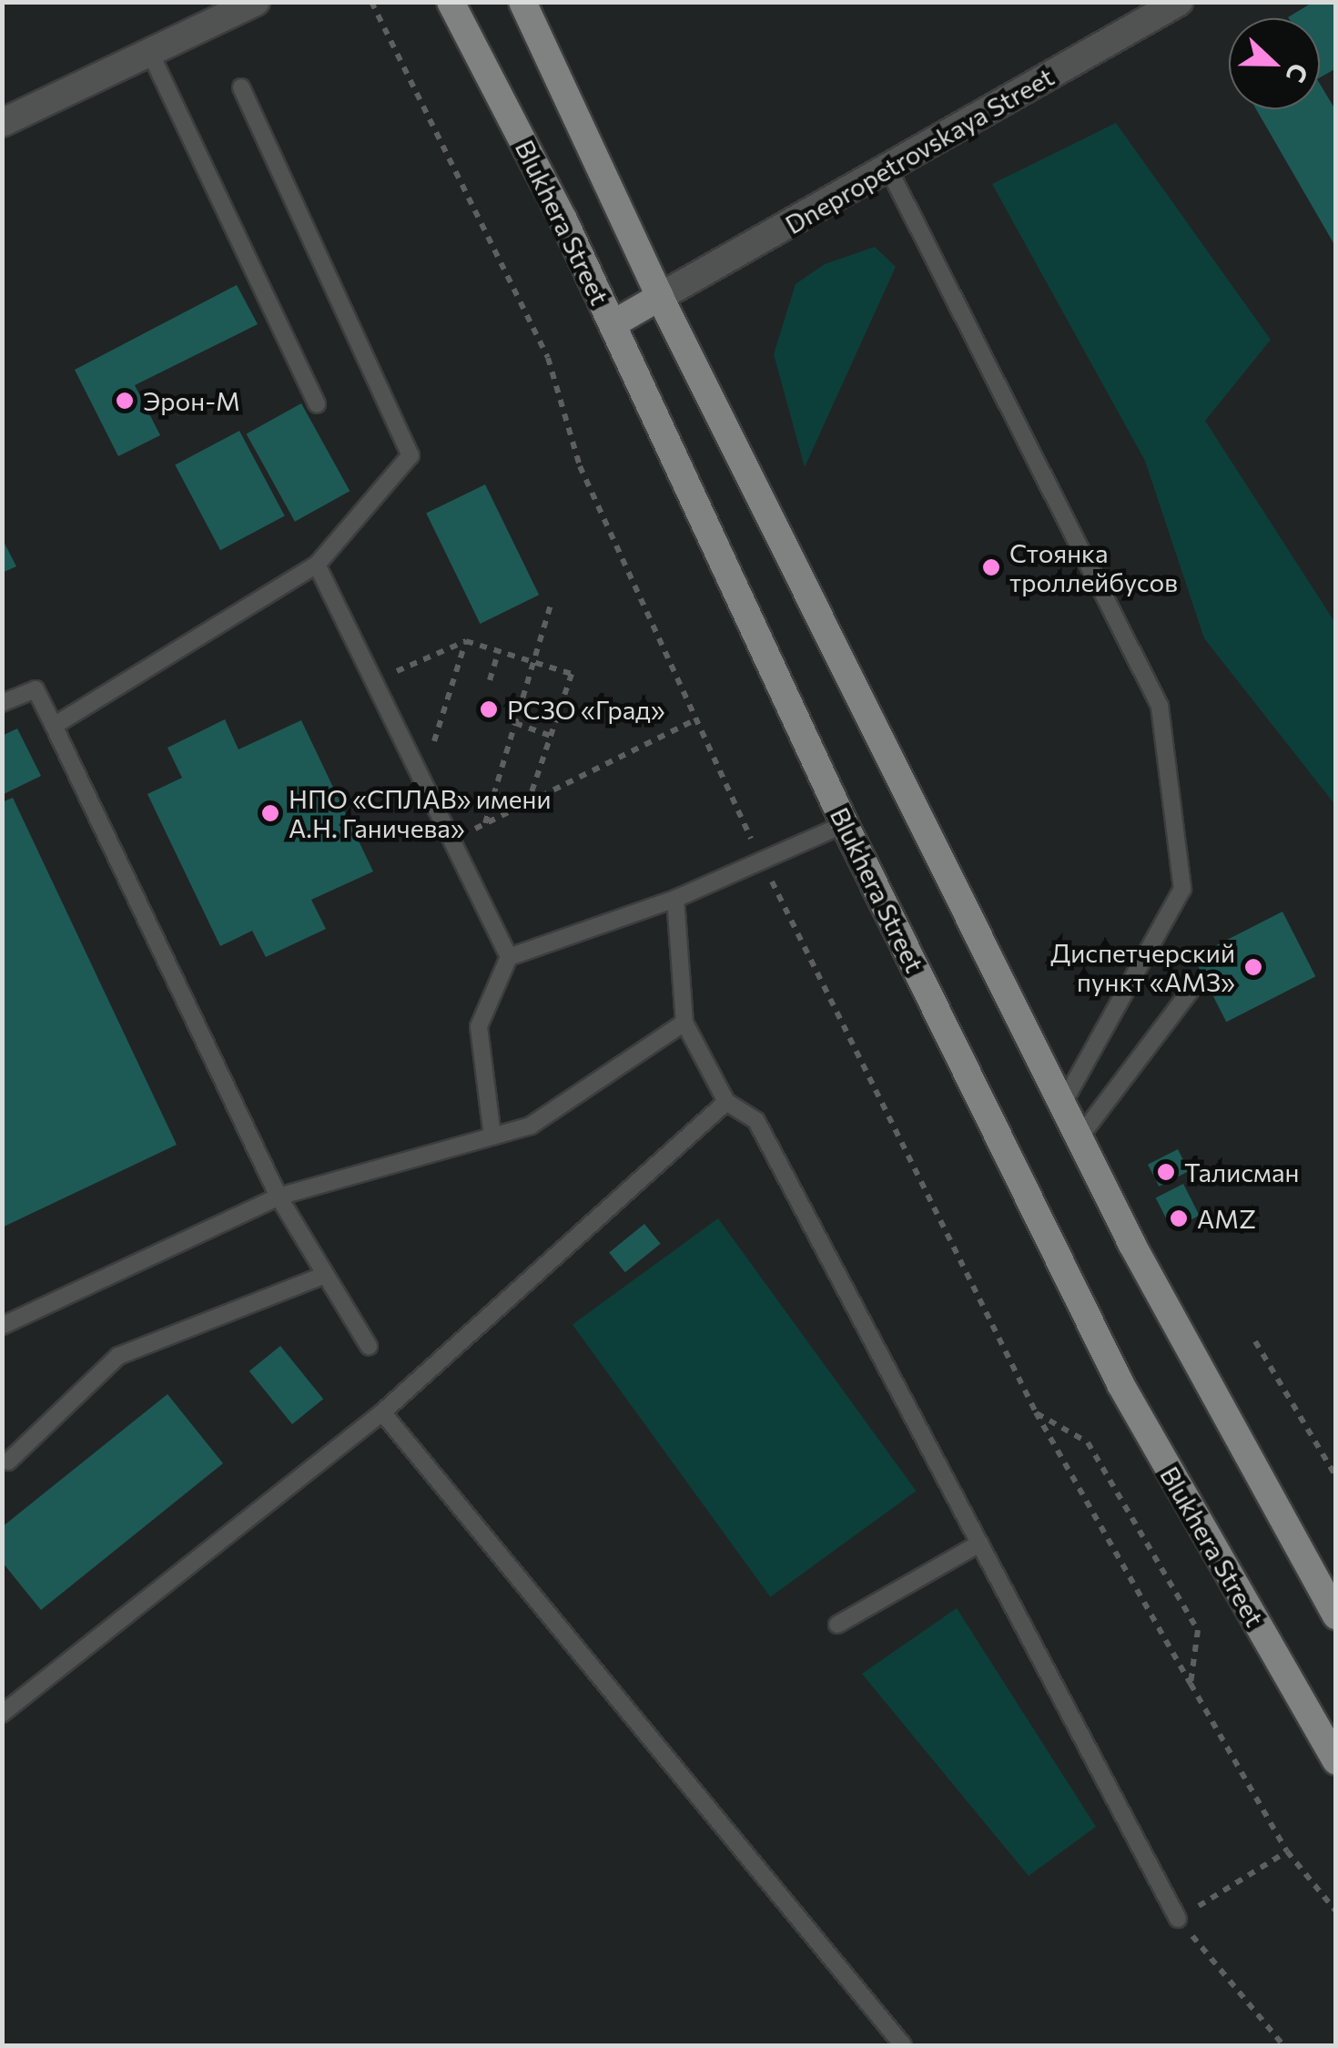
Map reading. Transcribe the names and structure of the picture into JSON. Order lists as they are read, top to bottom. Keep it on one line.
{"streets":{"main road":["Blukhera Street"],"street":["Dnepropetrovskaya Street"]},"places":["Эрон-М","Стоянка троллейбусов","РСЗО «Град»","НПО «СПЛАВ» имени А.Н. Ганичева»","Диспетчерский пункт «АМЗ»","Талисман","AMZ"],"north":"right"}
